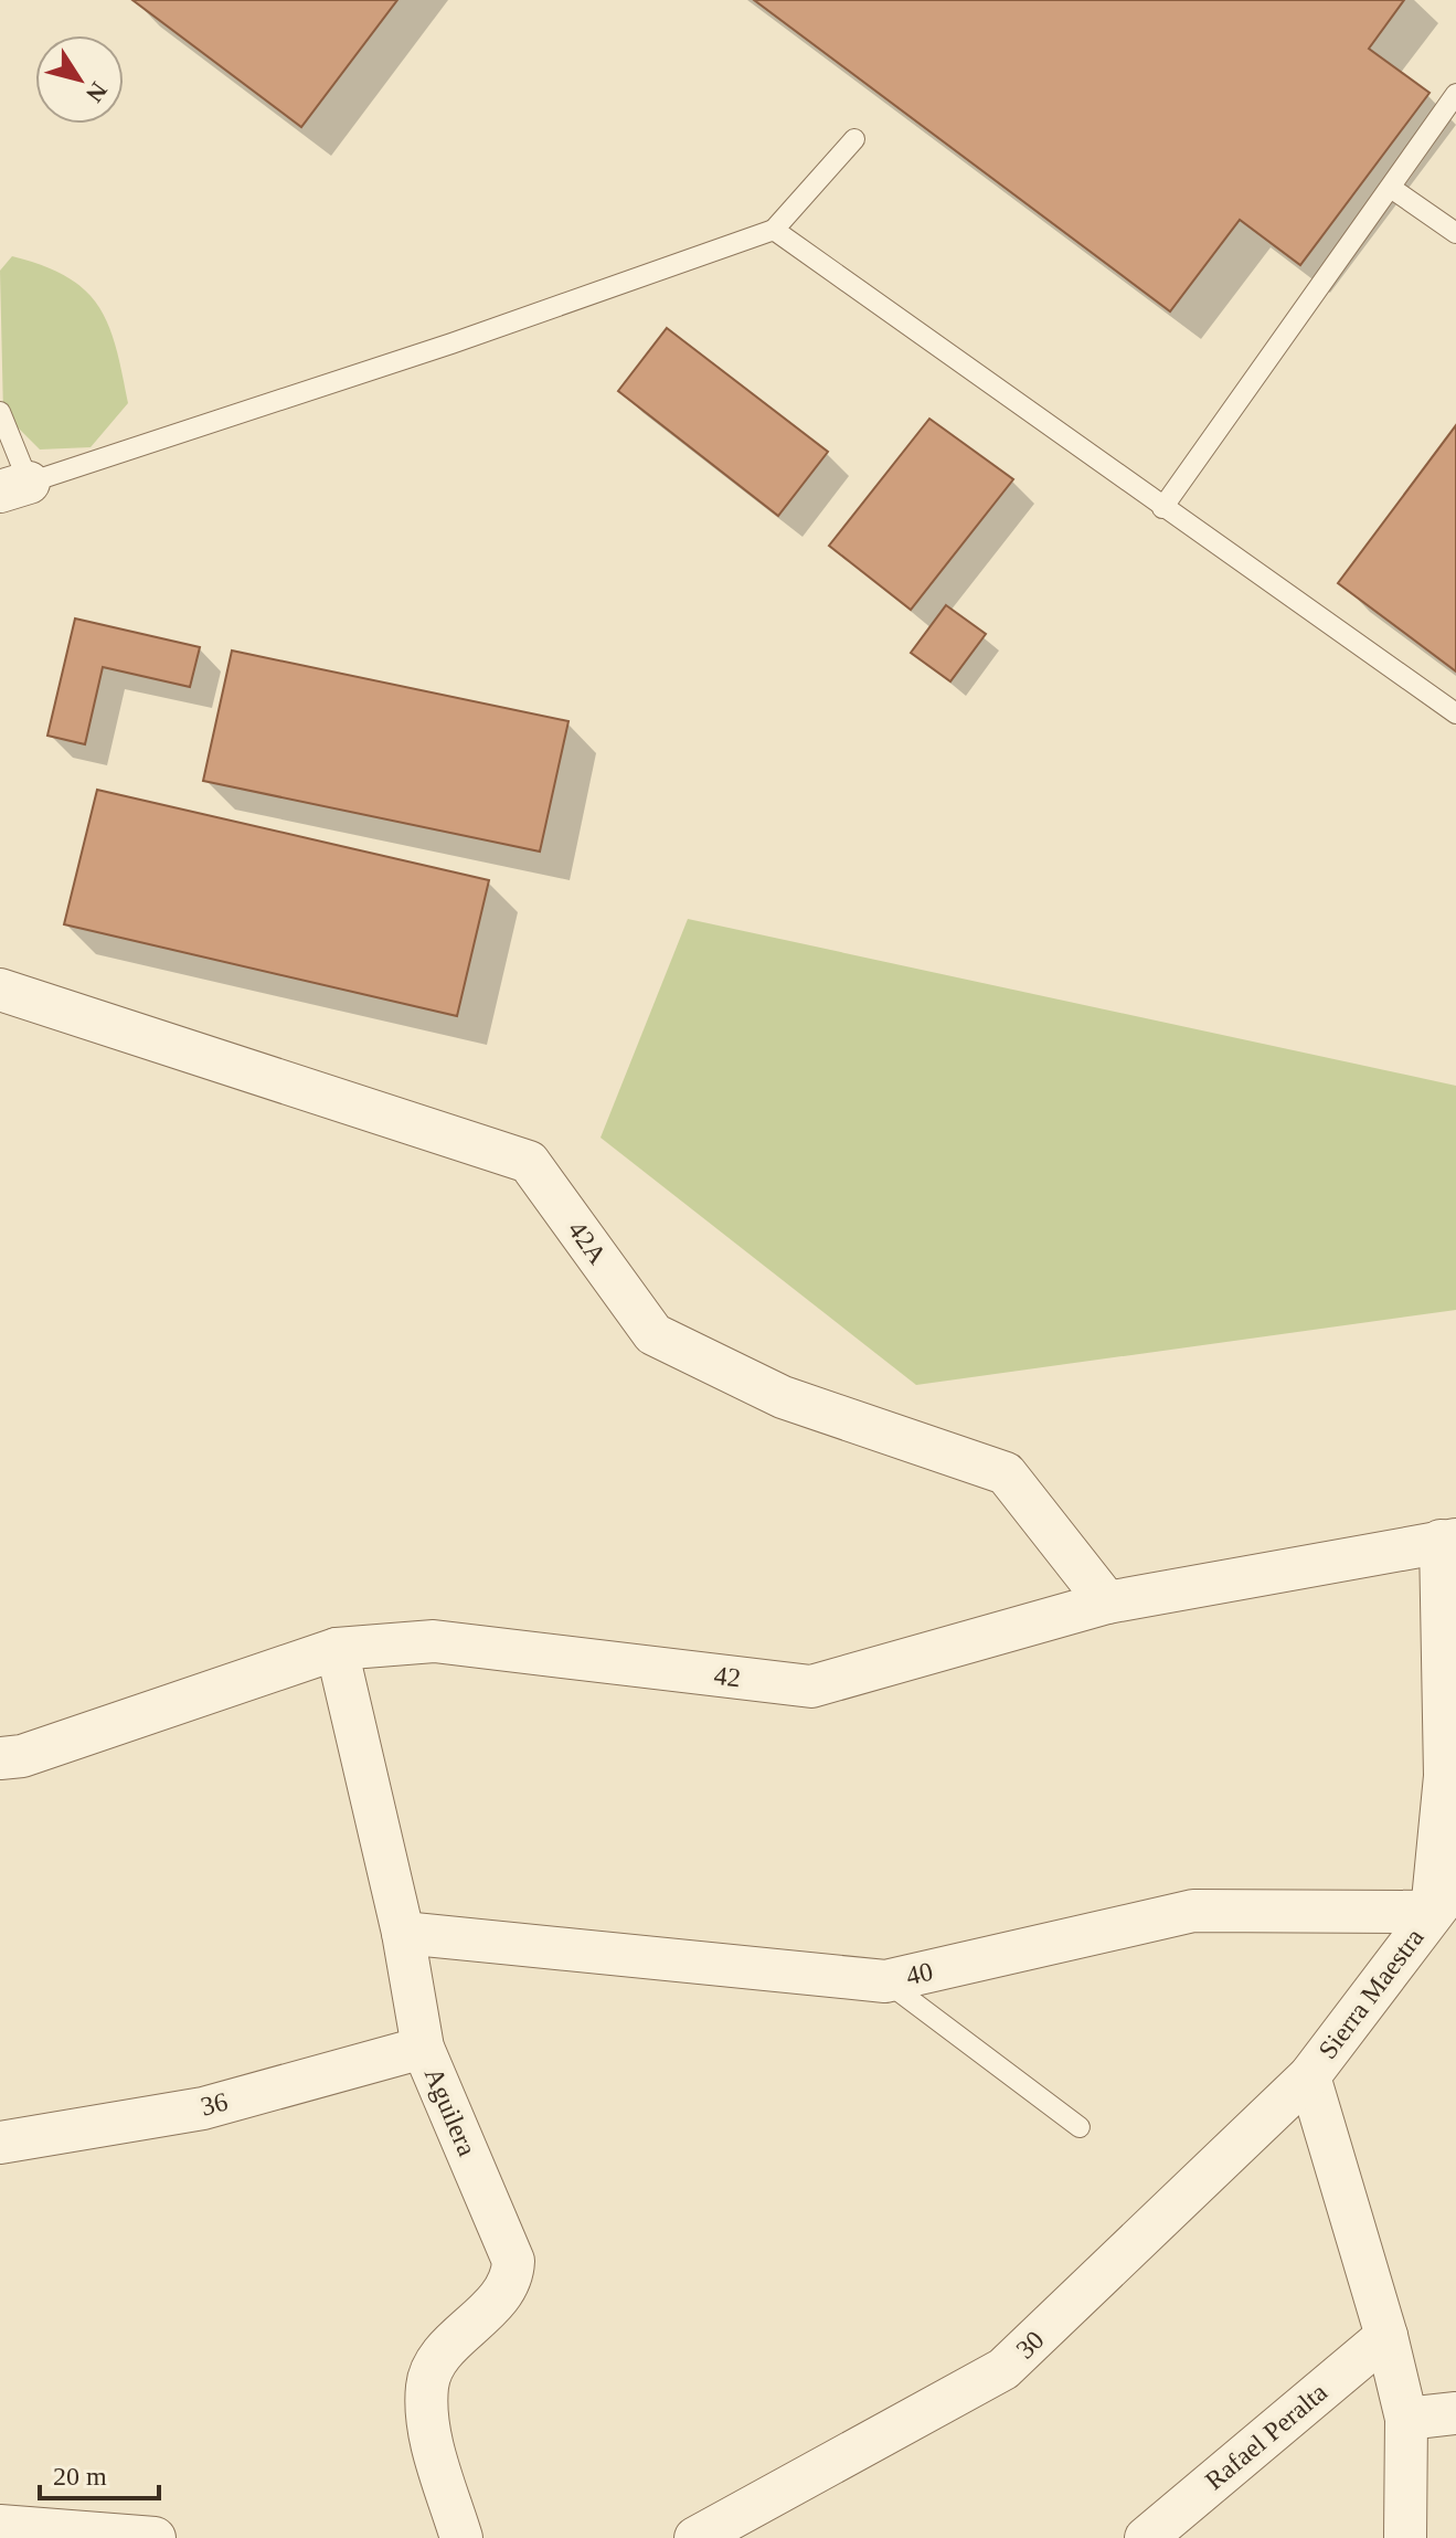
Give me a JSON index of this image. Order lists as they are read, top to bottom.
{
  "streets": {
    "street": [
      "42A",
      "42",
      "40",
      "Sierra Maestra",
      "36",
      "Aguilera",
      "30",
      "Rafael Peralta"
    ]
  },
  "crossings": [
    ["42A", "42"],
    ["42", "Sierra Maestra"],
    ["42", "Aguilera"],
    ["40", "Sierra Maestra"],
    ["40", "Aguilera"],
    ["Sierra Maestra", "30"],
    ["Sierra Maestra", "Rafael Peralta"],
    ["36", "Aguilera"]
  ],
  "scale_bar": "20 m",
  "north": "bottom right"
}
